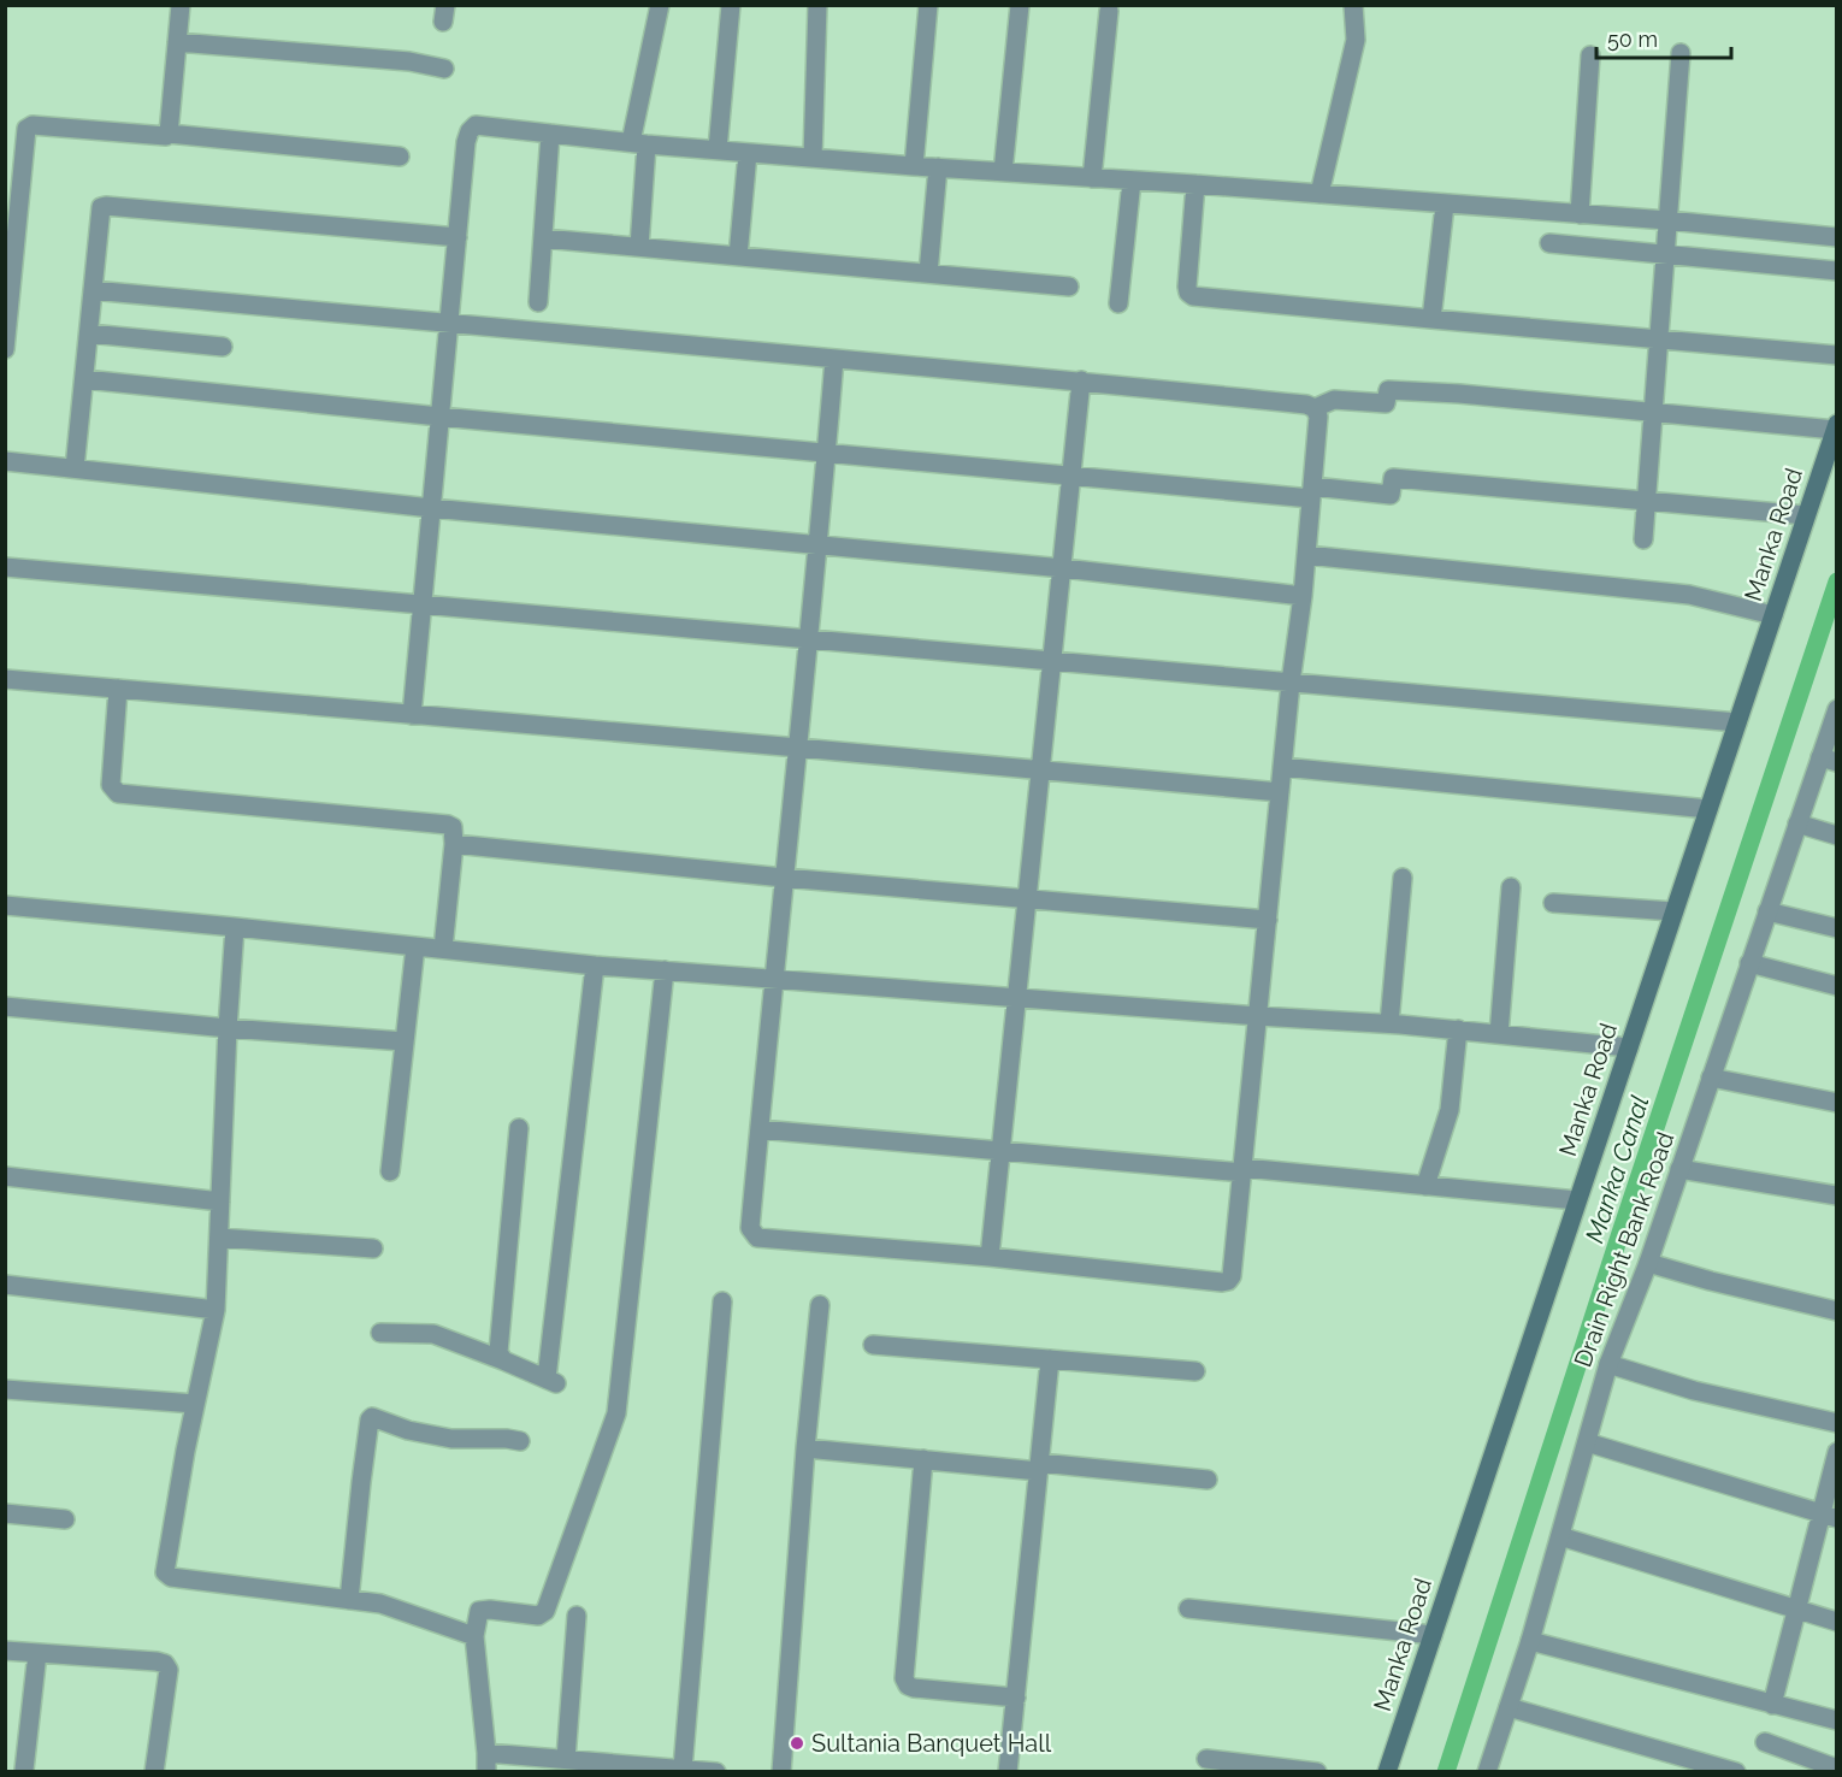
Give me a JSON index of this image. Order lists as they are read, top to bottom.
{
  "streets": {
    "main road": ["Manka Road"],
    "street": ["Drain Right Bank Road"]
  },
  "water": ["Manka Canal"],
  "places": ["Sultania Banquet Hall"],
  "scale_bar": "50 m"
}
